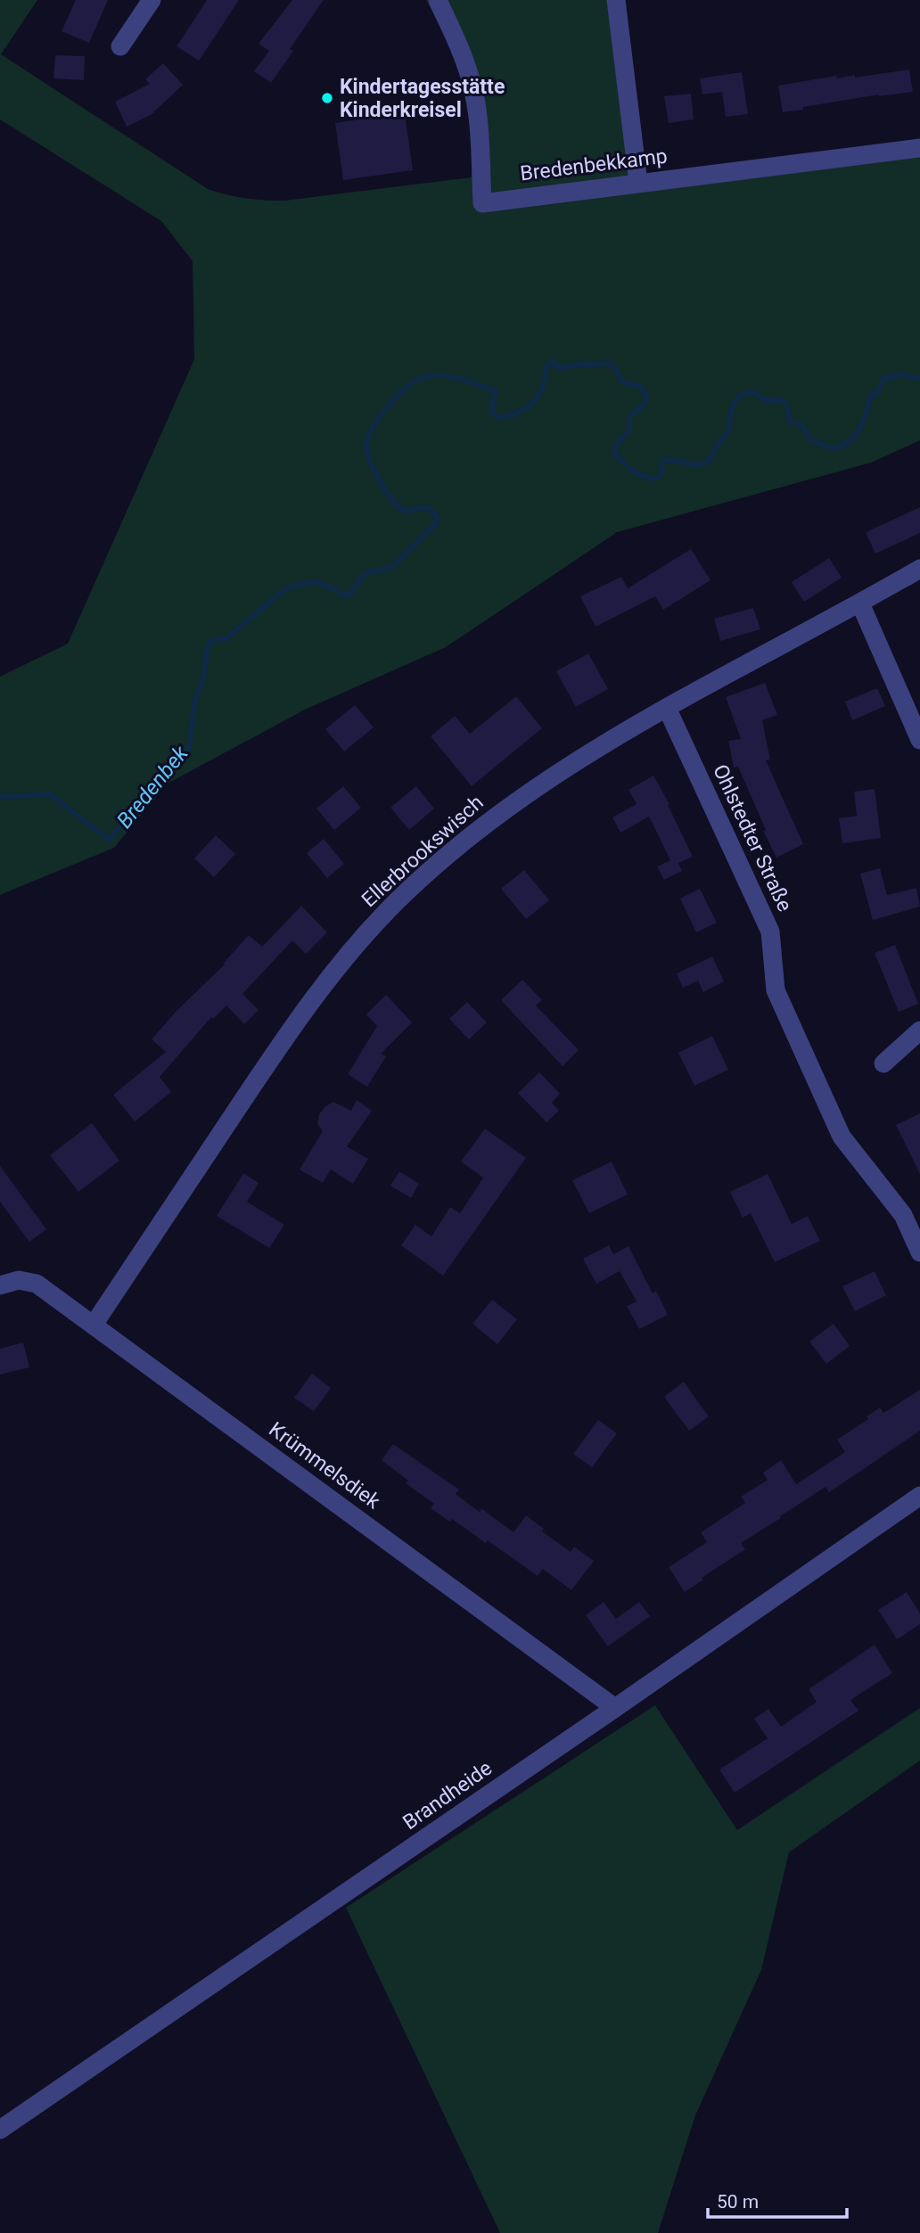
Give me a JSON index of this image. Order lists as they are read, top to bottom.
{
  "streets": {
    "street": [
      "Bredenbekkamp",
      "Ohlstedter Straße",
      "Ellerbrookswisch",
      "Krümmelsdiek",
      "Brandheide"
    ]
  },
  "crossings": [
    ["Ohlstedter Straße", "Ellerbrookswisch"],
    ["Ellerbrookswisch", "Krümmelsdiek"],
    ["Krümmelsdiek", "Brandheide"]
  ],
  "water": ["Bredenbek"],
  "places": ["Kindertagesstätte Kinderkreisel"],
  "scale_bar": "50 m"
}
